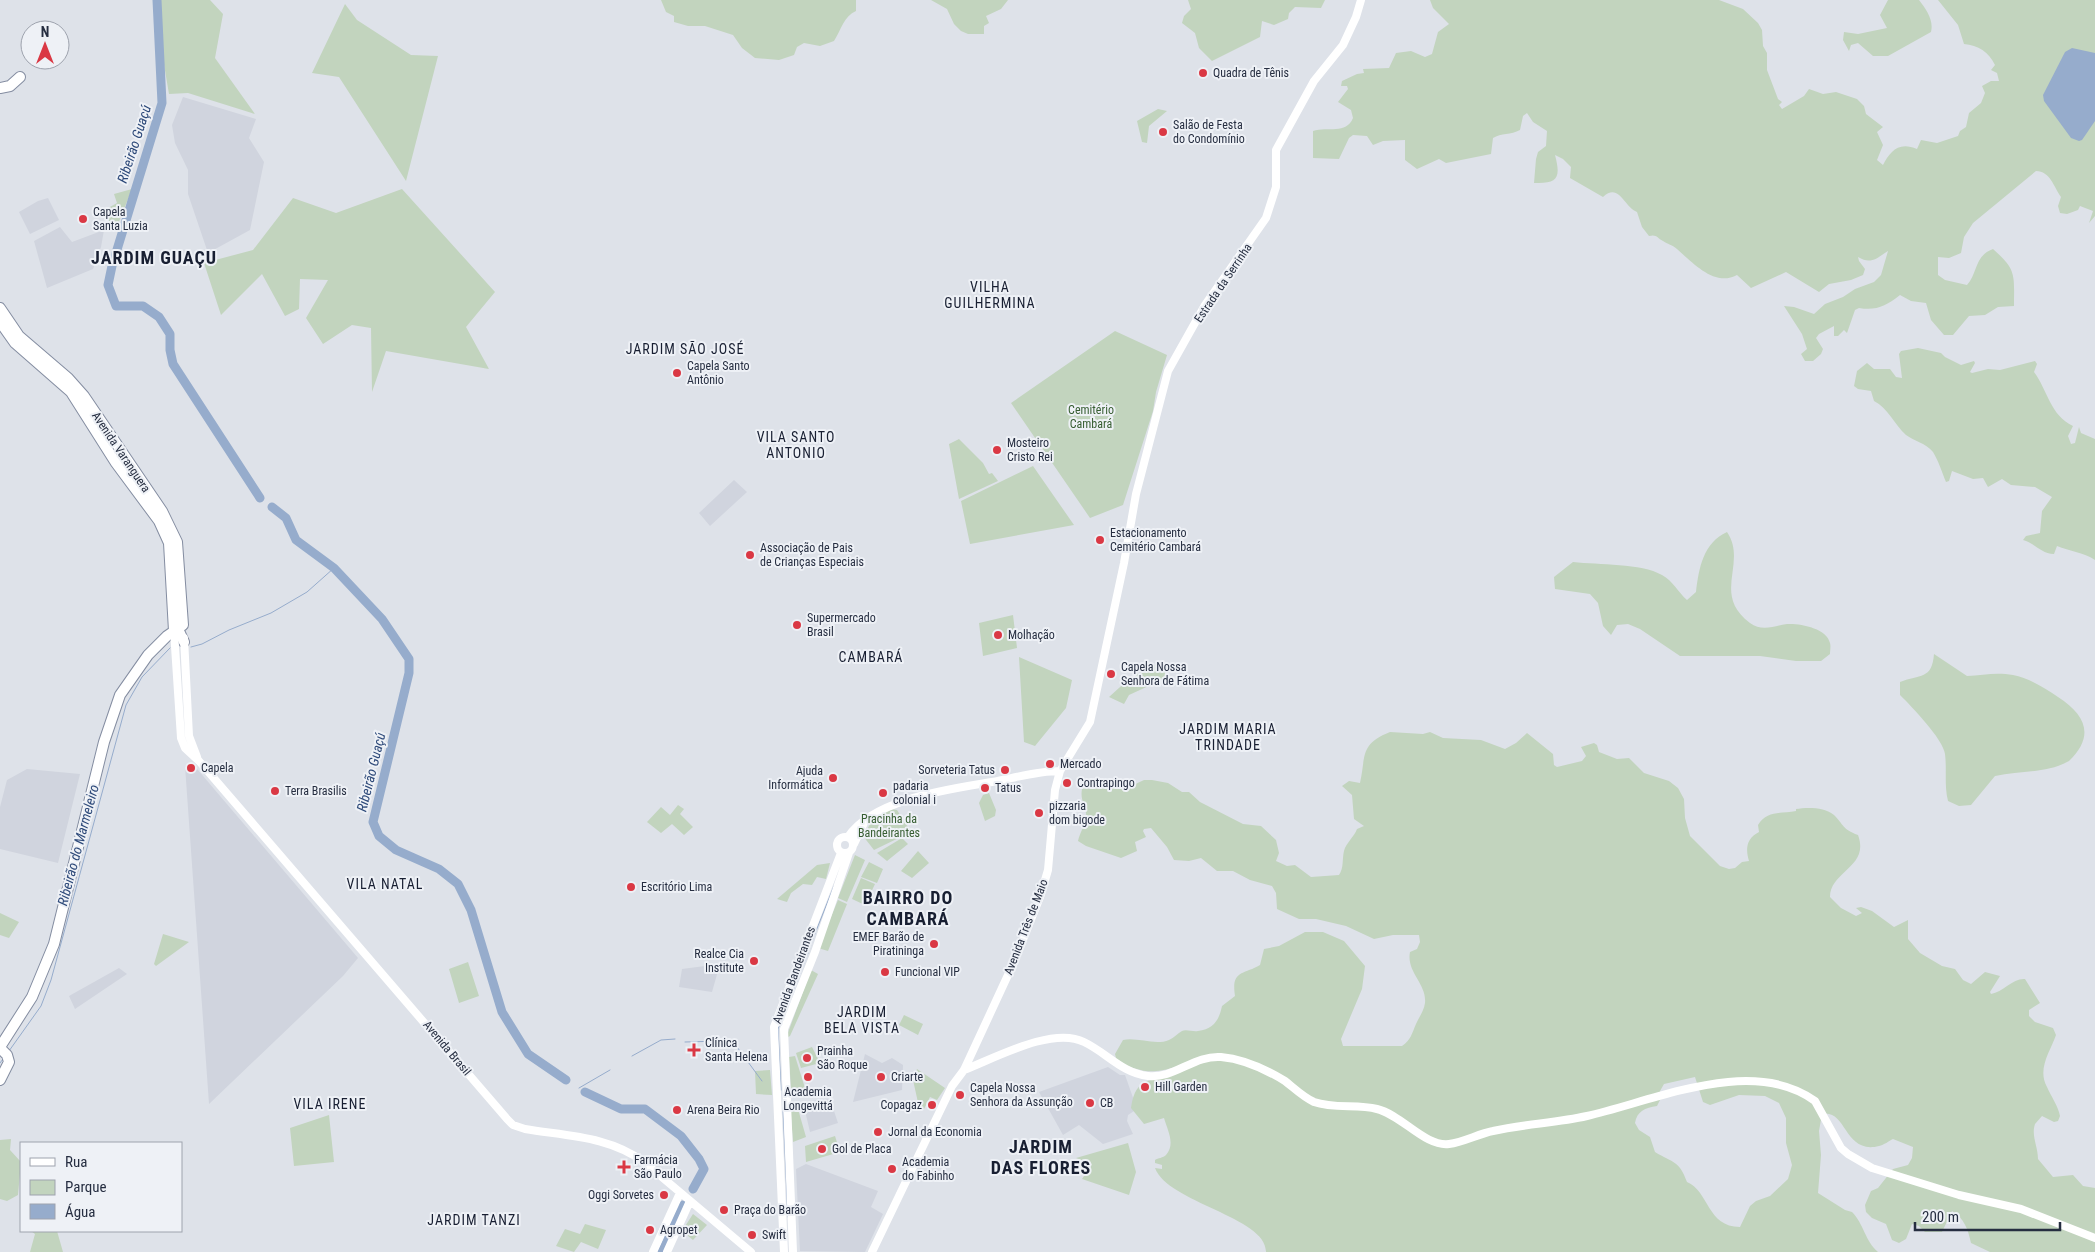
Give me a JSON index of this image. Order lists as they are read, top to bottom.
{
  "streets": {
    "highway": ["Avenida Varanguera"],
    "street": [
      "Estrada da Serrinha",
      "Avenida Três de Maio",
      "Avenida Bandeirantes",
      "Avenida Brasil"
    ]
  },
  "crossings": [
    ["Estrada da Serrinha", "Avenida Três de Maio"]
  ],
  "districts": [
    "JARDIM GUAÇU",
    "VILHA GUILHERMINA",
    "JARDIM SÃO JOSÉ",
    "VILA SANTO ANTONIO",
    "CAMBARÁ",
    "JARDIM MARIA TRINDADE",
    "VILA NATAL",
    "BAIRRO DO CAMBARÁ",
    "JARDIM BELA VISTA",
    "VILA IRENE",
    "JARDIM DAS FLORES",
    "JARDIM TANZI"
  ],
  "water": ["Ribeirão Guaçú", "Ribeirão do Marmeleiro"],
  "parks": ["Cemitério Cambará", "Pracinha da Bandeirantes"],
  "places": {
    "other": [
      "Quadra de Tênis",
      "Salão de Festa do Condomínio",
      "Capela Santa Luzia",
      "Capela Santo Antônio",
      "Mosteiro Cristo Rei",
      "Estacionamento Cemitério Cambará",
      "Associação de Pais de Crianças Especiais",
      "Supermercado Brasil",
      "Molhação",
      "Capela Nossa Senhora de Fátima",
      "Mercado",
      "Capela",
      "Sorveteria Tatus",
      "Ajuda Informática",
      "Contrapingo",
      "Tatus",
      "Terra Brasilis",
      "padaria colonial i",
      "pizzaria dom bigode",
      "Escritório Lima",
      "EMEF Barão de Piratininga",
      "Realce Cia Institute",
      "Funcional VIP",
      "Prainha São Roque",
      "Academia Longevittá",
      "Criarte",
      "Hill Garden",
      "Capela Nossa Senhora da Assunção",
      "CB",
      "Copagaz",
      "Arena Beira Rio",
      "Jornal da Economia",
      "Gol de Placa",
      "Academia do Fabinho",
      "Oggi Sorvetes",
      "Praça do Barão",
      "Agropet",
      "Swift"
    ],
    "health": ["Clínica Santa Helena", "Farmácia São Paulo"]
  },
  "legend": ["Rua", "Parque", "Água"],
  "scale_bar": "200 m",
  "north": "top"
}
